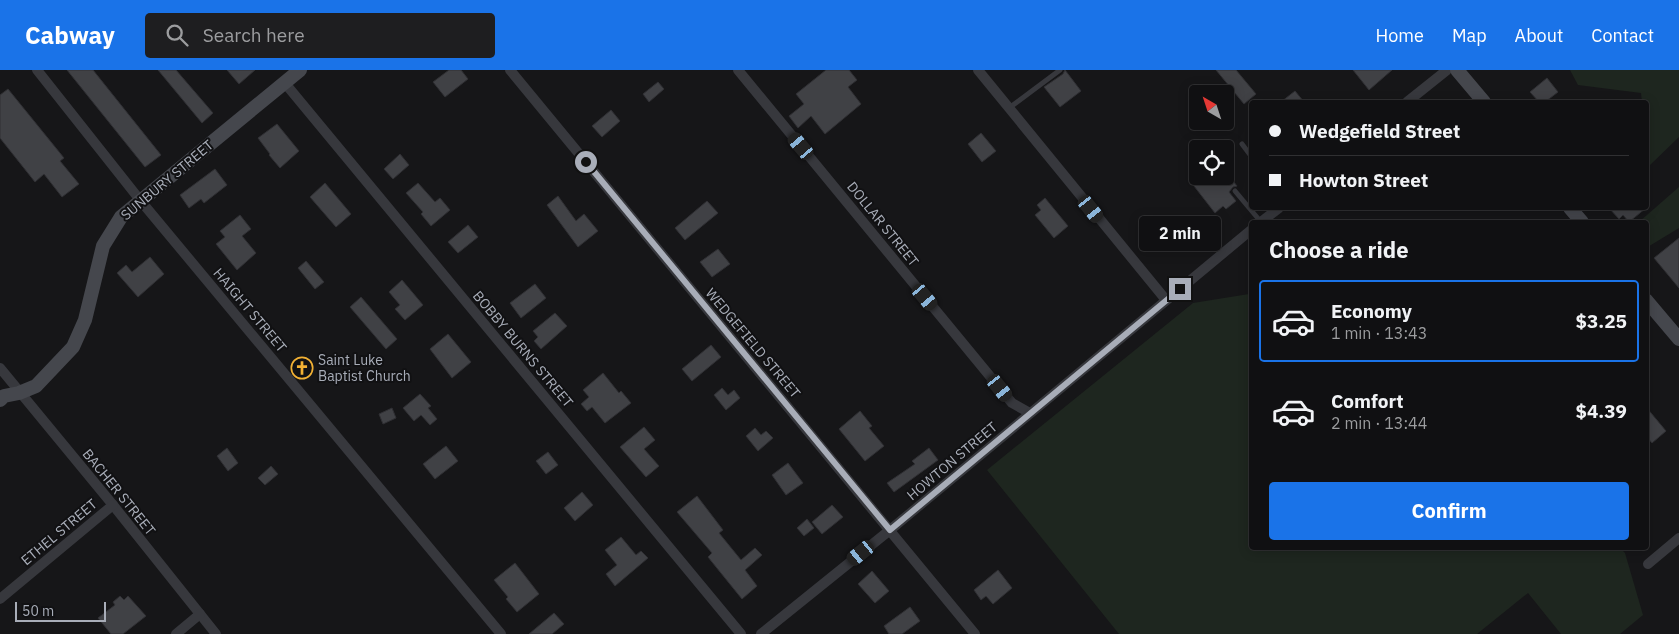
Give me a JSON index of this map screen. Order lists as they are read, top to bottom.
{
  "streets": {
    "street": [
      "SUNBURY STREET",
      "DOLLAR STREET",
      "HAIGHT STREET",
      "WEDGEFIELD STREET",
      "BOBBY BURNS STREET",
      "HOWTON STREET",
      "BACHER STREET",
      "ETHEL STREET"
    ]
  },
  "crossings": [
    ["SUNBURY STREET", "HAIGHT STREET"],
    ["SUNBURY STREET", "BOBBY BURNS STREET"],
    ["SUNBURY STREET", "BACHER STREET"],
    ["DOLLAR STREET", "HOWTON STREET"],
    ["WEDGEFIELD STREET", "HOWTON STREET"],
    ["BACHER STREET", "ETHEL STREET"]
  ],
  "places": {
    "church": ["Saint Luke Baptist Church"]
  },
  "scale_bar": "50 m",
  "north": "top left",
  "page": {
    "header": "Cabway",
    "search": "Search here",
    "nav": [
      "Home",
      "Map",
      "About",
      "Contact"
    ],
    "banner": ["Wedgefield Street", "Howton Street"],
    "bubble": "2 min",
    "heading": "Choose a ride",
    "list": [
      {
        "name": "Economy",
        "note": "1 min · 13:43",
        "value": "$3.25"
      },
      {
        "name": "Comfort",
        "note": "2 min · 13:44",
        "value": "$4.39"
      }
    ],
    "buttons": "Confirm",
    "scale": "50 m"
  }
}
